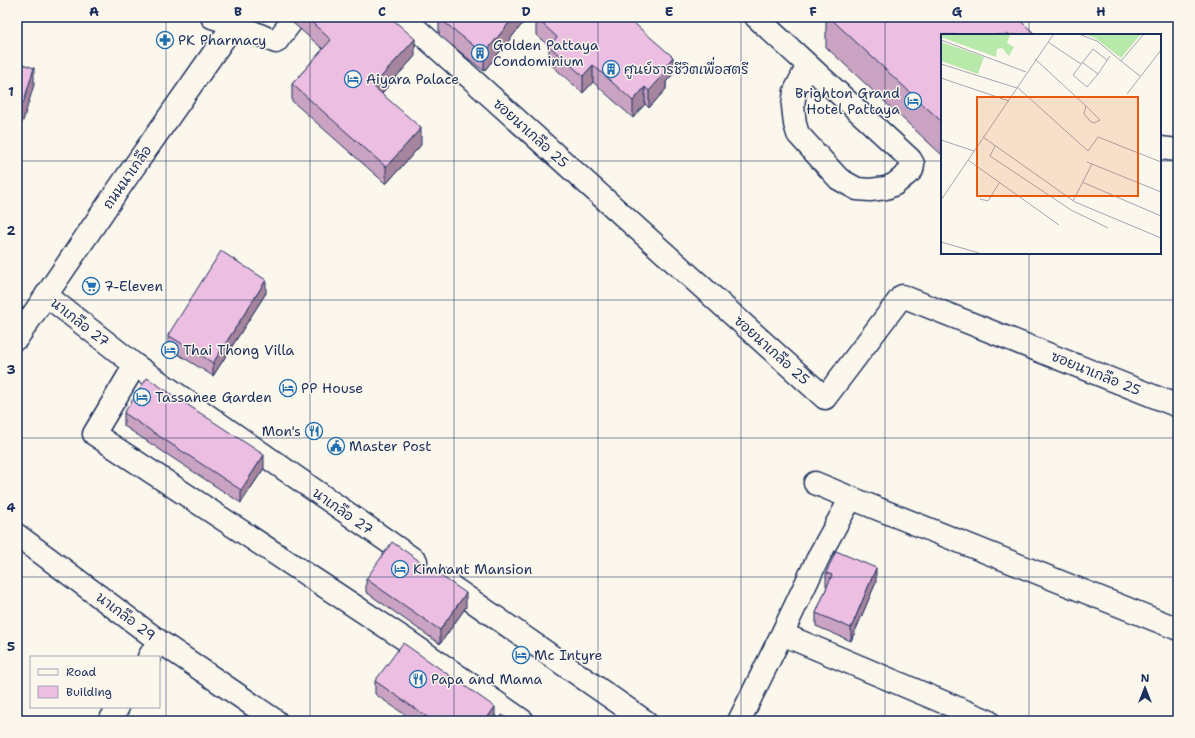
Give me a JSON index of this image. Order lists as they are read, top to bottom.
{
  "streets": {
    "street": [
      "ซอยนาเกลือ 25",
      "ถนนนาเกลือ",
      "นาเกลือ 27",
      "นาเกลือ 29"
    ]
  },
  "crossings": [
    ["ถนนนาเกลือ", "นาเกลือ 27"]
  ],
  "places": {
    "pharmacy": ["PK Pharmacy"],
    "building": ["Golden Pattaya Condominium", "ศูนย์ธารชีวิตเพื่อสตรี"],
    "hotel": [
      "Aiyara Palace",
      "Brighton Grand Hotel Pattaya",
      "Thai Thong Villa",
      "PP House",
      "Tassanee Garden",
      "Kimhant Mansion",
      "Mc Intyre"
    ],
    "supermarket": ["7-Eleven"],
    "restaurant": ["Mon's", "Papa and Mama"],
    "public building": ["Master Post"]
  },
  "legend": ["Road", "Building"],
  "north": "top",
  "grid": {
    "columns": [
      "A",
      "B",
      "C",
      "D",
      "E",
      "F",
      "G",
      "H"
    ],
    "rows": [
      "1",
      "2",
      "3",
      "4",
      "5"
    ]
  }
}
